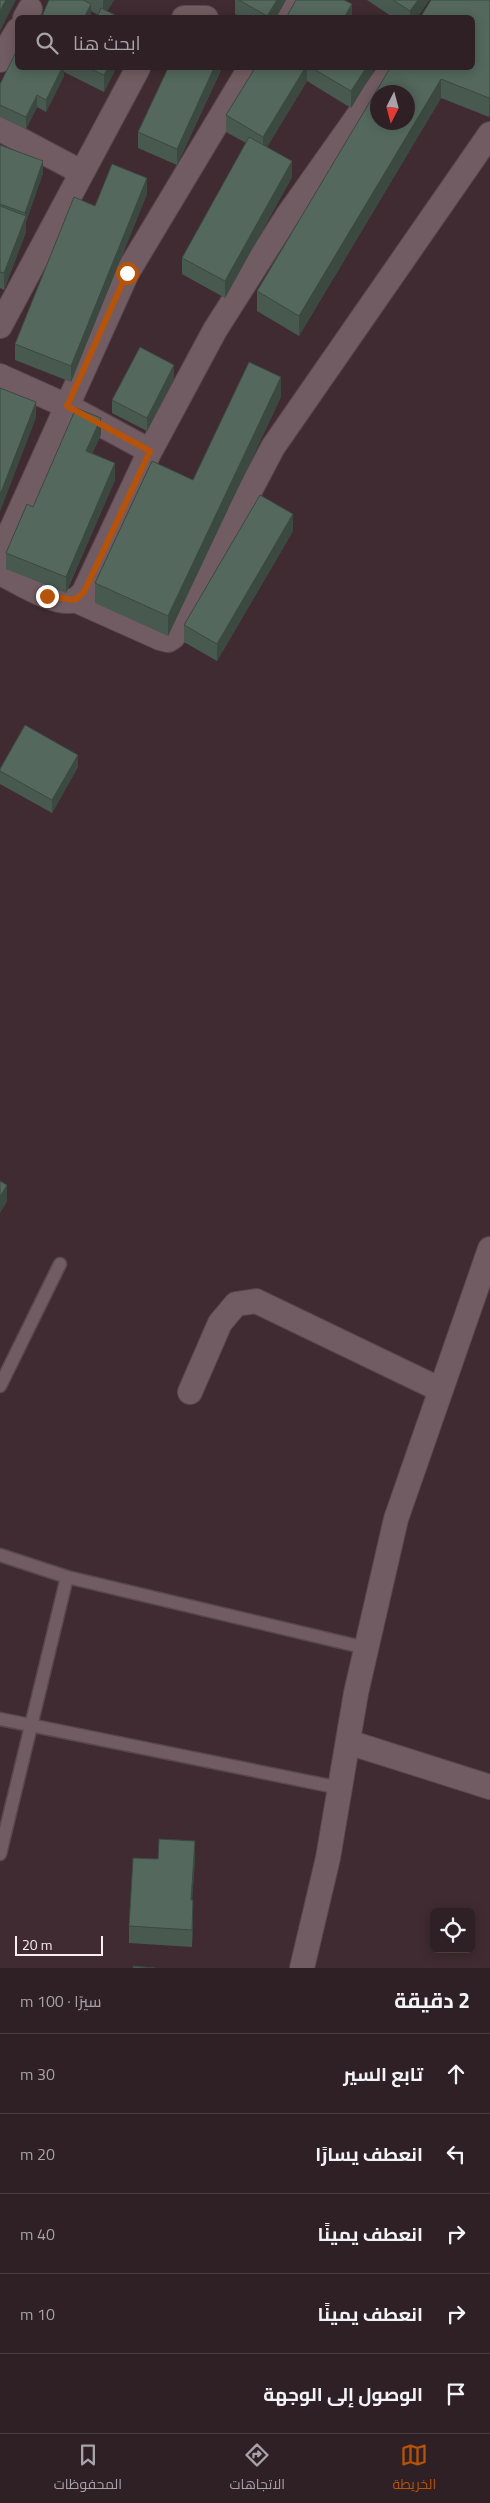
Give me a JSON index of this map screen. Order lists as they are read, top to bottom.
{
  "scale_bar": "20 m",
  "north": "bottom",
  "page": {
    "search": "ابحث هنا",
    "scale": "20 m",
    "heading": ["2 دقيقة", "سيرًا · 100 m"],
    "list": [
      ["تابع السير", "30 m"],
      ["انعطف يسارًا", "20 m"],
      ["انعطف يمينًا", "40 m"],
      ["انعطف يمينًا", "10 m"],
      "الوصول إلى الوجهة"
    ],
    "nav": ["الخريطة", "الاتجاهات", "المحفوظات"]
  }
}
